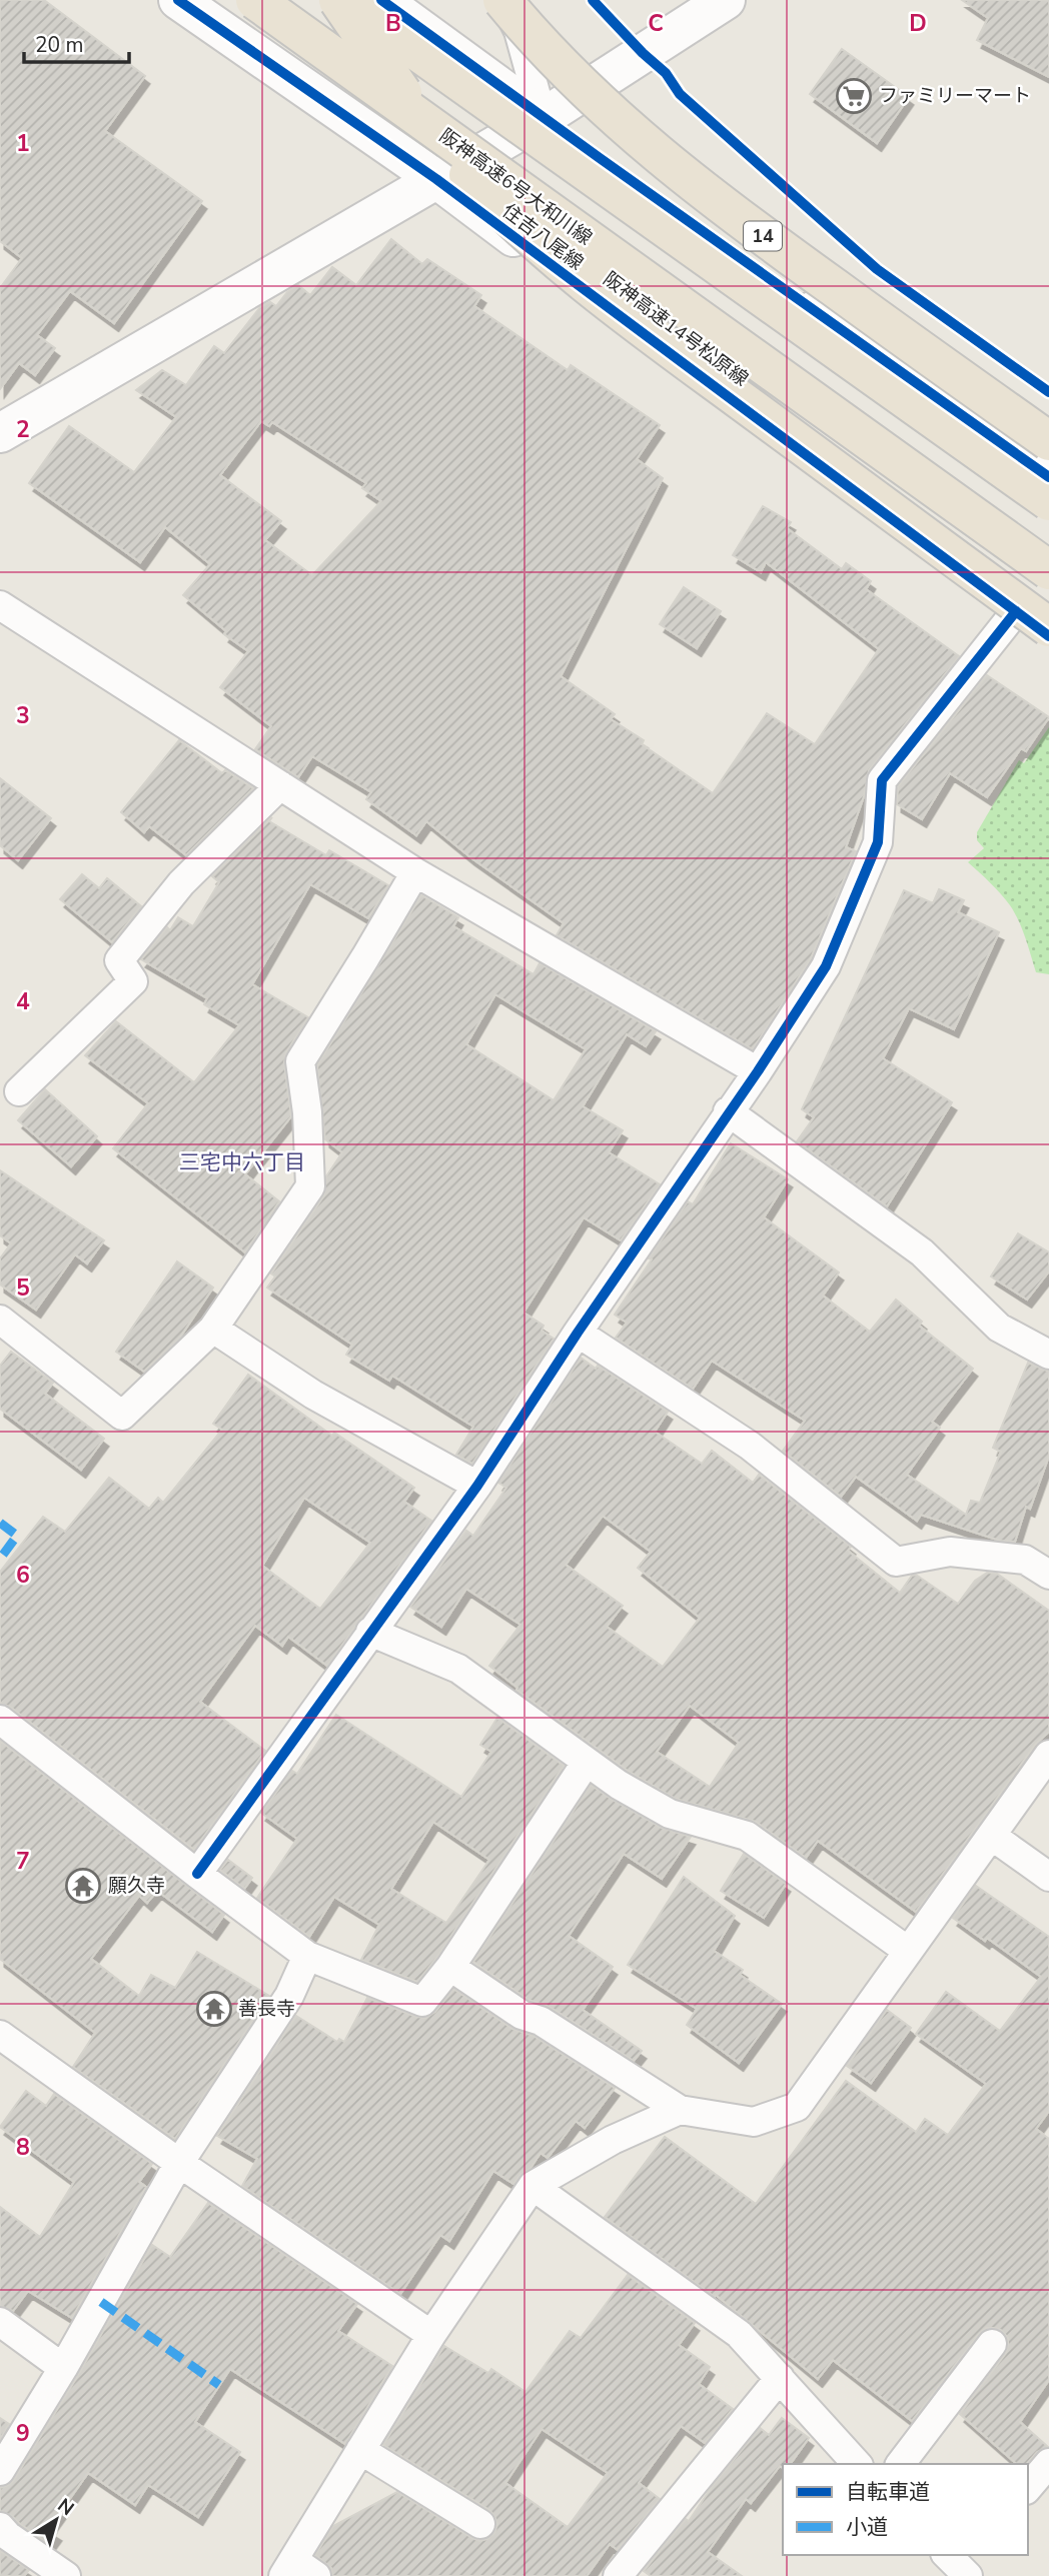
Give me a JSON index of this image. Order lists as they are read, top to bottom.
{
  "streets": {
    "highway": ["阪神高速6号大和川線", "14", "阪神高速14号松原線"],
    "main road": ["住吉八尾線"]
  },
  "crossings": [
    ["住吉八尾線", "阪神高速14号松原線"]
  ],
  "districts": ["三宅中六丁目"],
  "places": {
    "supermarket": ["ファミリーマート"],
    "temple": ["願久寺", "善長寺"]
  },
  "legend": ["自転車道", "小道"],
  "scale_bar": "20 m",
  "north": "top right",
  "grid": {
    "columns": ["B", "C", "D"],
    "rows": [
      "1",
      "2",
      "3",
      "4",
      "5",
      "6",
      "7",
      "8",
      "9"
    ]
  }
}
